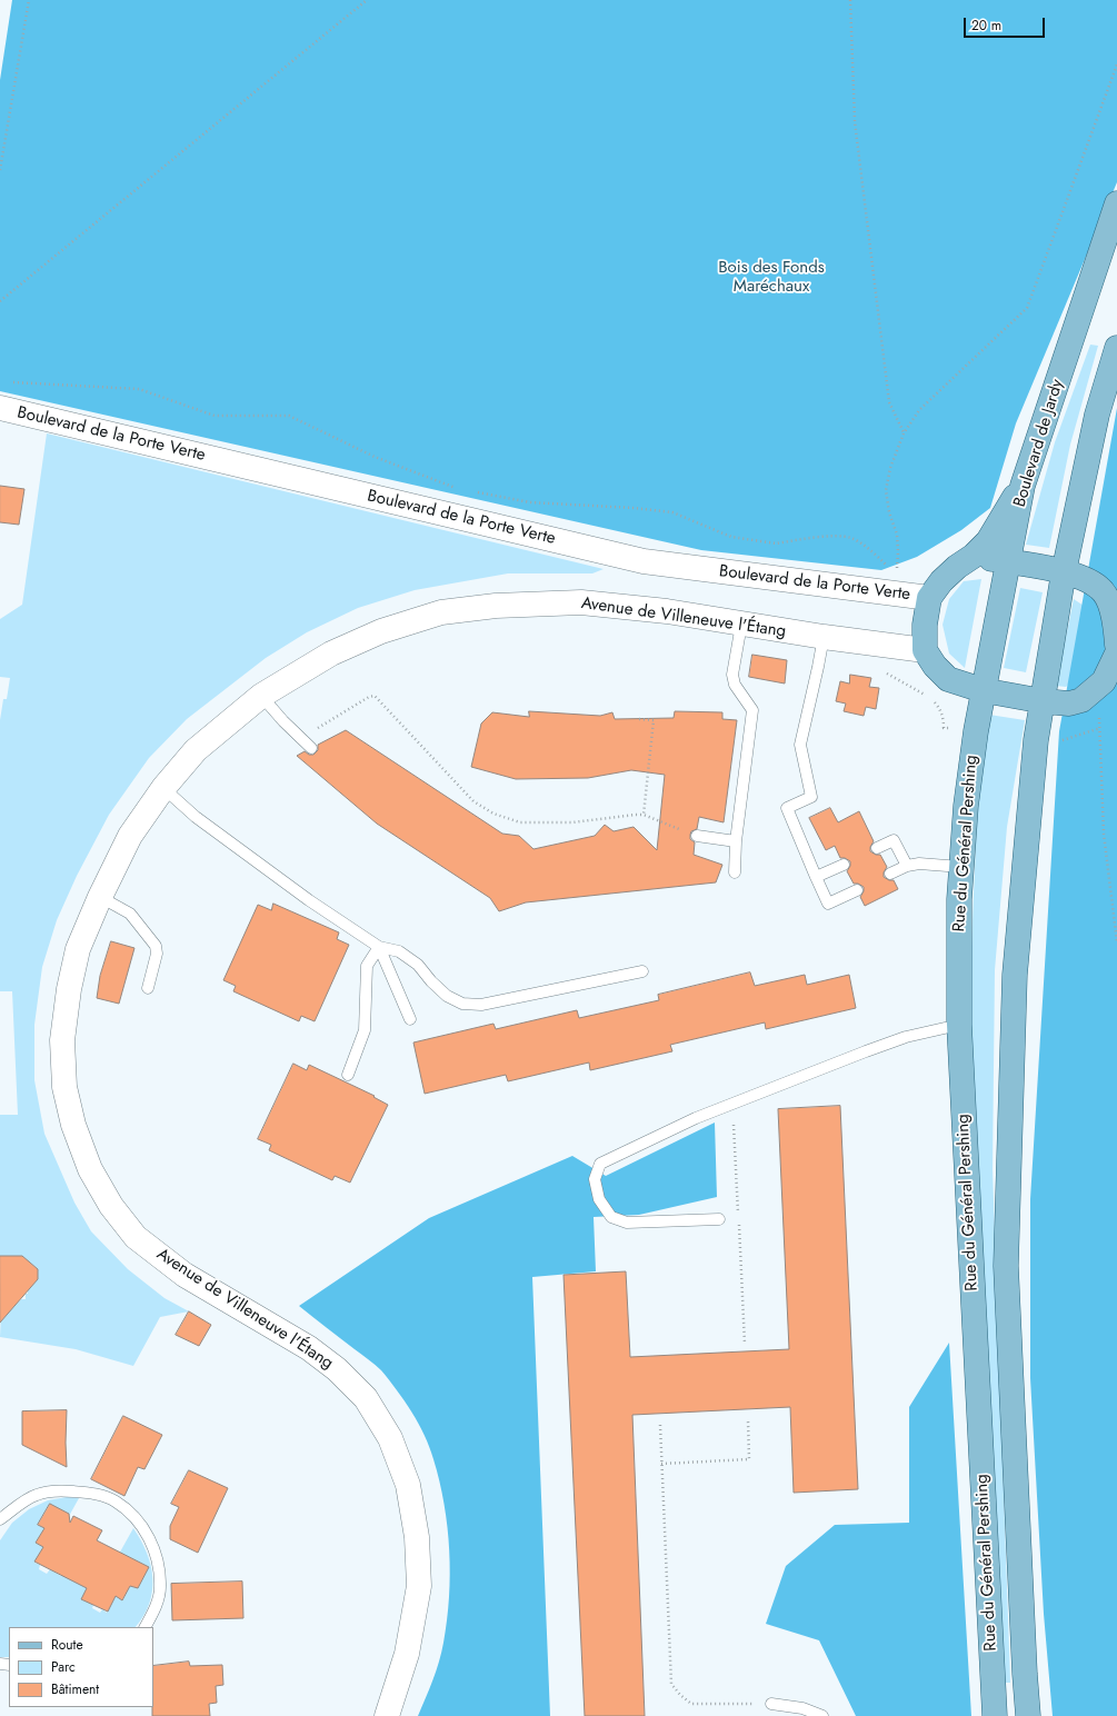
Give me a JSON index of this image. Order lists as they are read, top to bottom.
{
  "streets": {
    "main road": ["Boulevard de Jardy", "Rue du Général Pershing"],
    "street": ["Boulevard de la Porte Verte", "Avenue de Villeneuve l'Étang"]
  },
  "crossings": [
    ["Boulevard de Jardy", "Rue du Général Pershing"]
  ],
  "parks": ["Bois des Fonds Maréchaux"],
  "legend": ["Route", "Parc", "Bâtiment"],
  "scale_bar": "20 m"
}
